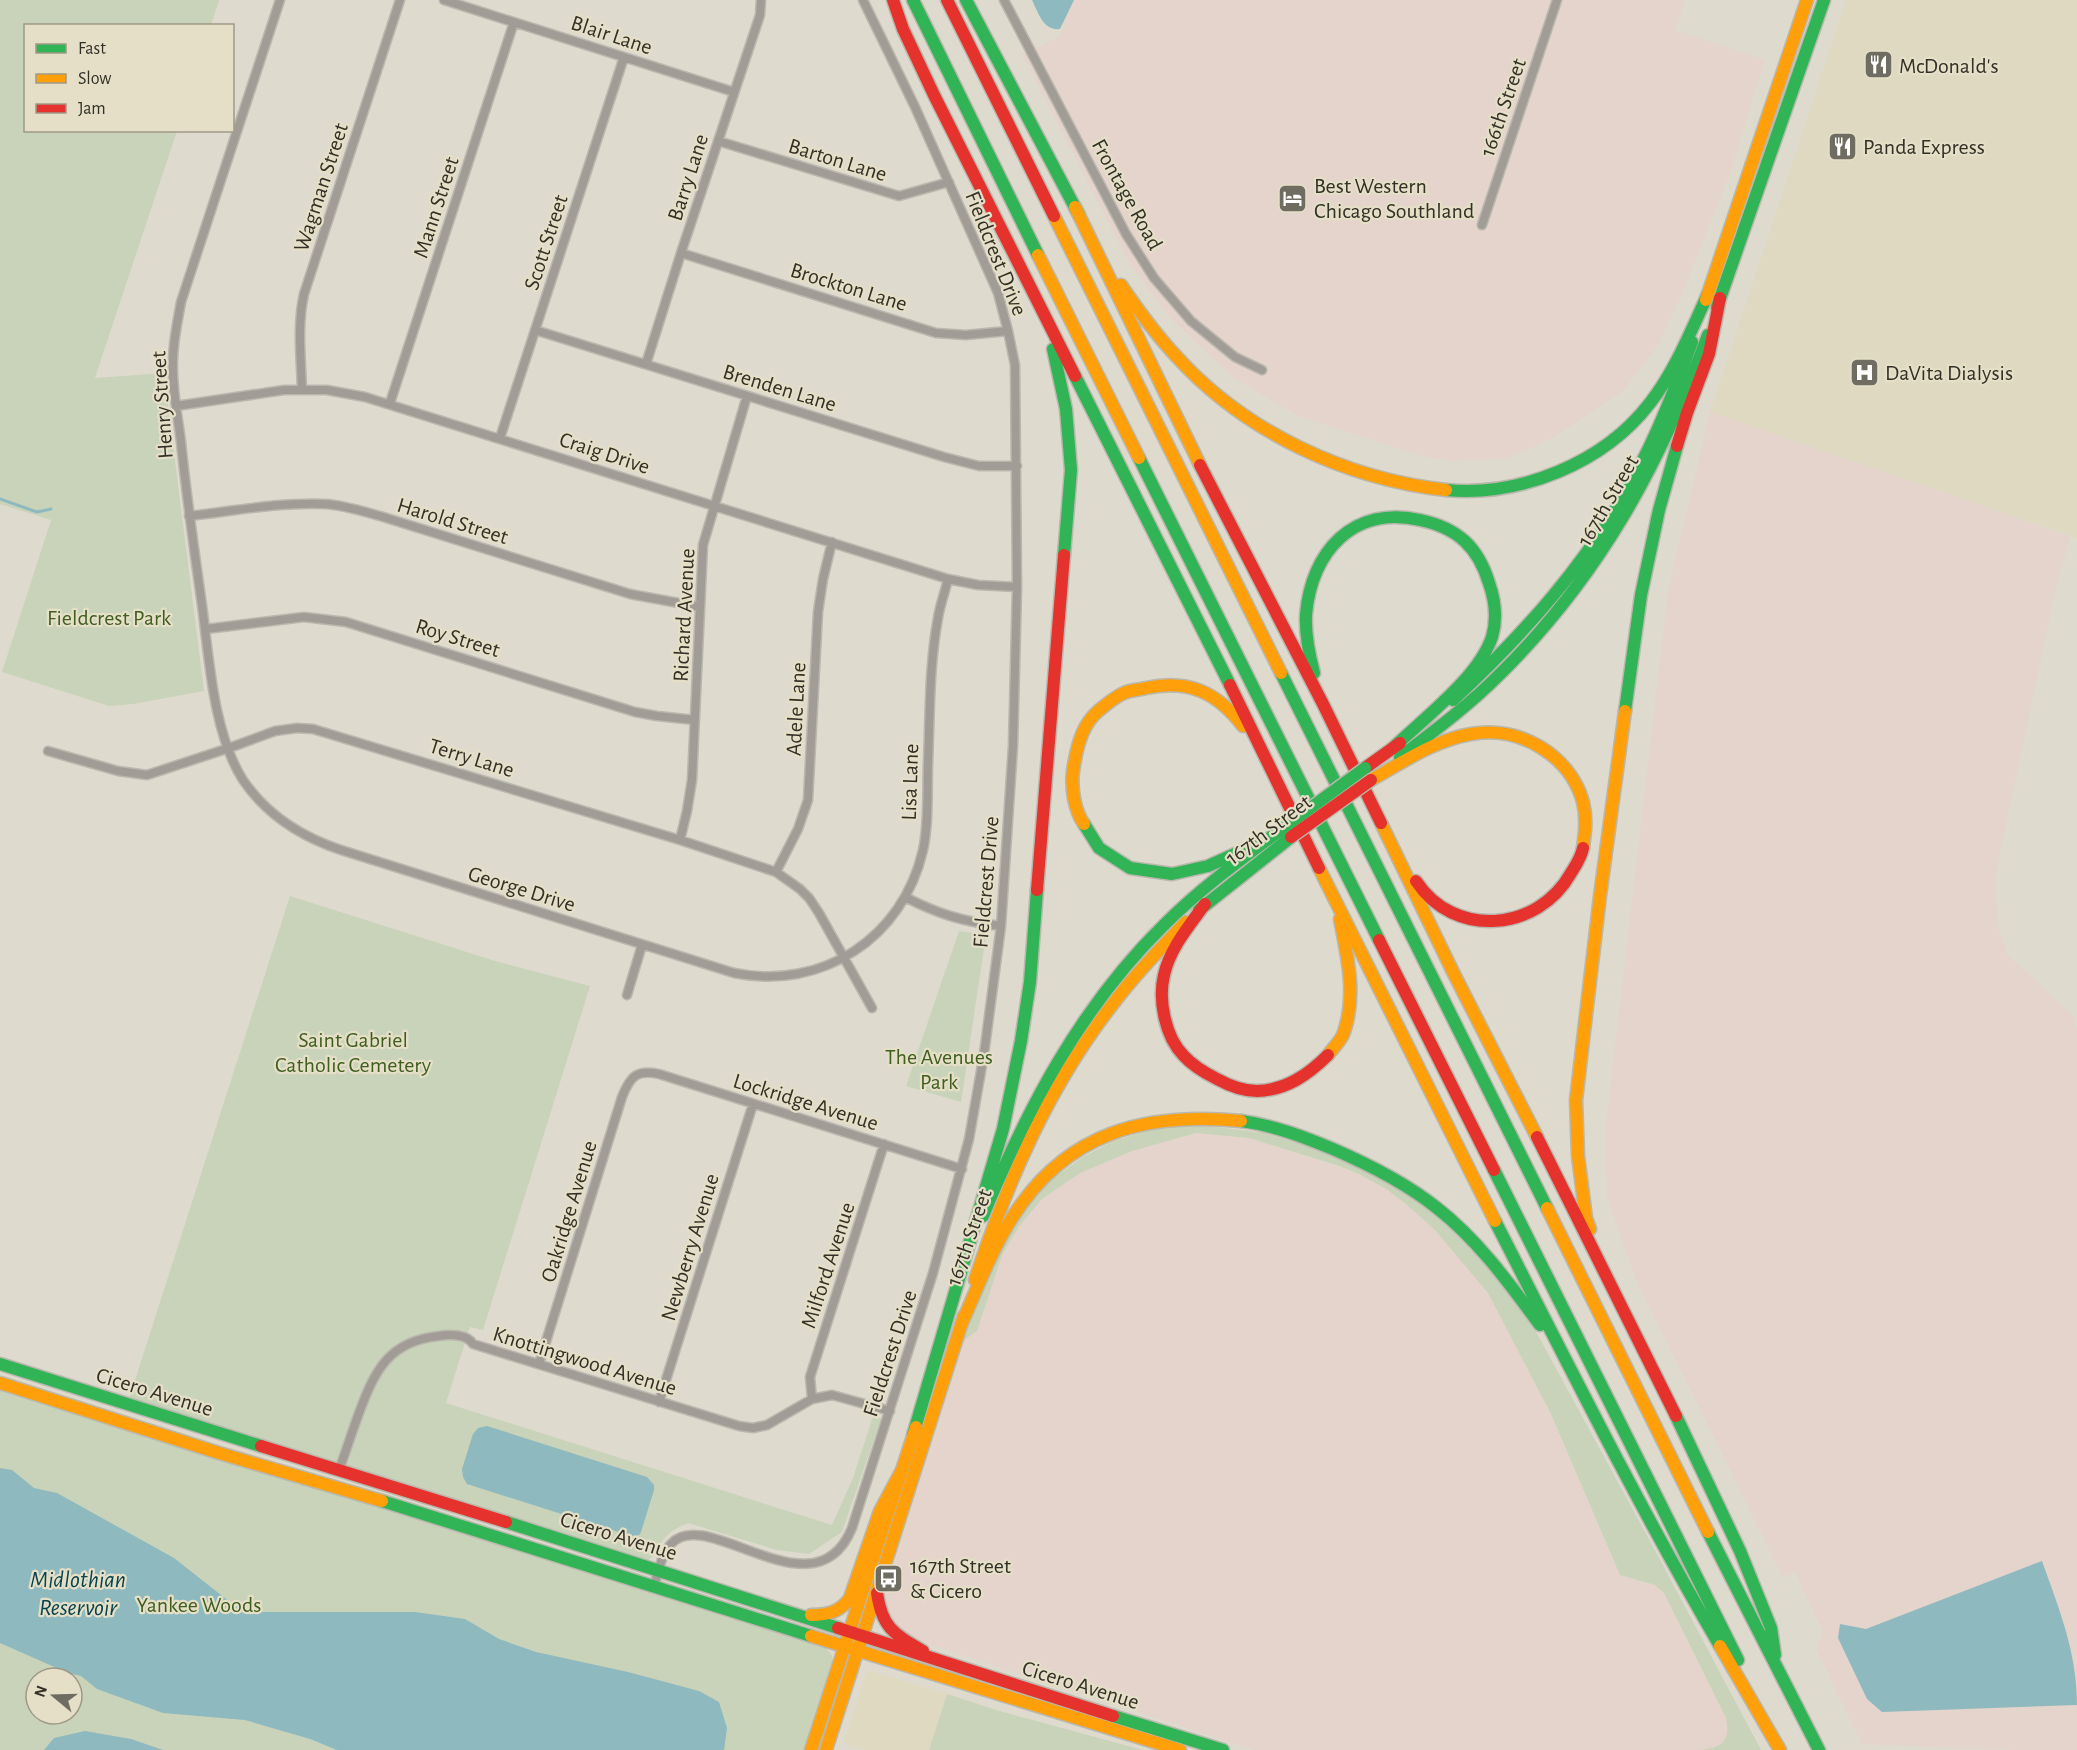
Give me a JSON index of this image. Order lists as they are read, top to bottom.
{
  "streets": {
    "main road": ["167th Street", "Cicero Avenue"],
    "street": [
      "Blair Lane",
      "166th Street",
      "Barton Lane",
      "Barry Lane",
      "Wagman Street",
      "Frontage Road",
      "Mann Street",
      "Scott Street",
      "Fieldcrest Drive",
      "Brockton Lane",
      "Brenden Lane",
      "Henry Street",
      "Craig Drive",
      "Harold Street",
      "Richard Avenue",
      "Roy Street",
      "Adele Lane",
      "Terry Lane",
      "Lisa Lane",
      "George Drive",
      "Lockridge Avenue",
      "Oakridge Avenue",
      "Newberry Avenue",
      "Milford Avenue",
      "Knottingwood Avenue"
    ]
  },
  "crossings": [
    ["Blair Lane", "Barry Lane"],
    ["Blair Lane", "Mann Street"],
    ["Blair Lane", "Scott Street"],
    ["Barton Lane", "Barry Lane"],
    ["Barton Lane", "Fieldcrest Drive"],
    ["Barry Lane", "Brockton Lane"],
    ["Barry Lane", "Brenden Lane"],
    ["Wagman Street", "Craig Drive"],
    ["Mann Street", "Craig Drive"],
    ["Scott Street", "Brenden Lane"],
    ["Scott Street", "Craig Drive"],
    ["Fieldcrest Drive", "Brockton Lane"],
    ["Fieldcrest Drive", "Brenden Lane"],
    ["Fieldcrest Drive", "Craig Drive"],
    ["Fieldcrest Drive", "Lockridge Avenue"],
    ["Fieldcrest Drive", "Knottingwood Avenue"],
    ["Fieldcrest Drive", "Cicero Avenue"],
    ["Brenden Lane", "Richard Avenue"],
    ["Henry Street", "Craig Drive"],
    ["Henry Street", "Harold Street"],
    ["Henry Street", "Roy Street"],
    ["Henry Street", "Terry Lane"],
    ["Henry Street", "George Drive"],
    ["Craig Drive", "Richard Avenue"],
    ["Craig Drive", "Adele Lane"],
    ["Craig Drive", "Lisa Lane"],
    ["167th Street", "Cicero Avenue"],
    ["Harold Street", "Richard Avenue"],
    ["Richard Avenue", "Roy Street"],
    ["Richard Avenue", "Terry Lane"],
    ["Adele Lane", "Terry Lane"],
    ["Terry Lane", "Lisa Lane"],
    ["Terry Lane", "George Drive"],
    ["Lisa Lane", "George Drive"],
    ["Lockridge Avenue", "Oakridge Avenue"],
    ["Lockridge Avenue", "Newberry Avenue"],
    ["Lockridge Avenue", "Milford Avenue"],
    ["Oakridge Avenue", "Knottingwood Avenue"],
    ["Newberry Avenue", "Knottingwood Avenue"],
    ["Milford Avenue", "Knottingwood Avenue"],
    ["Knottingwood Avenue", "Cicero Avenue"]
  ],
  "water": ["Midlothian Reservoir"],
  "parks": [
    "Fieldcrest Park",
    "Saint Gabriel Catholic Cemetery",
    "The Avenues Park",
    "Yankee Woods"
  ],
  "places": {
    "restaurant": ["McDonald's", "Panda Express"],
    "hotel": ["Best Western Chicago Southland"],
    "hospital": ["DaVita Dialysis"],
    "bus stop": ["167th Street & Cicero"]
  },
  "legend": ["Fast", "Slow", "Jam"],
  "north": "left"
}
